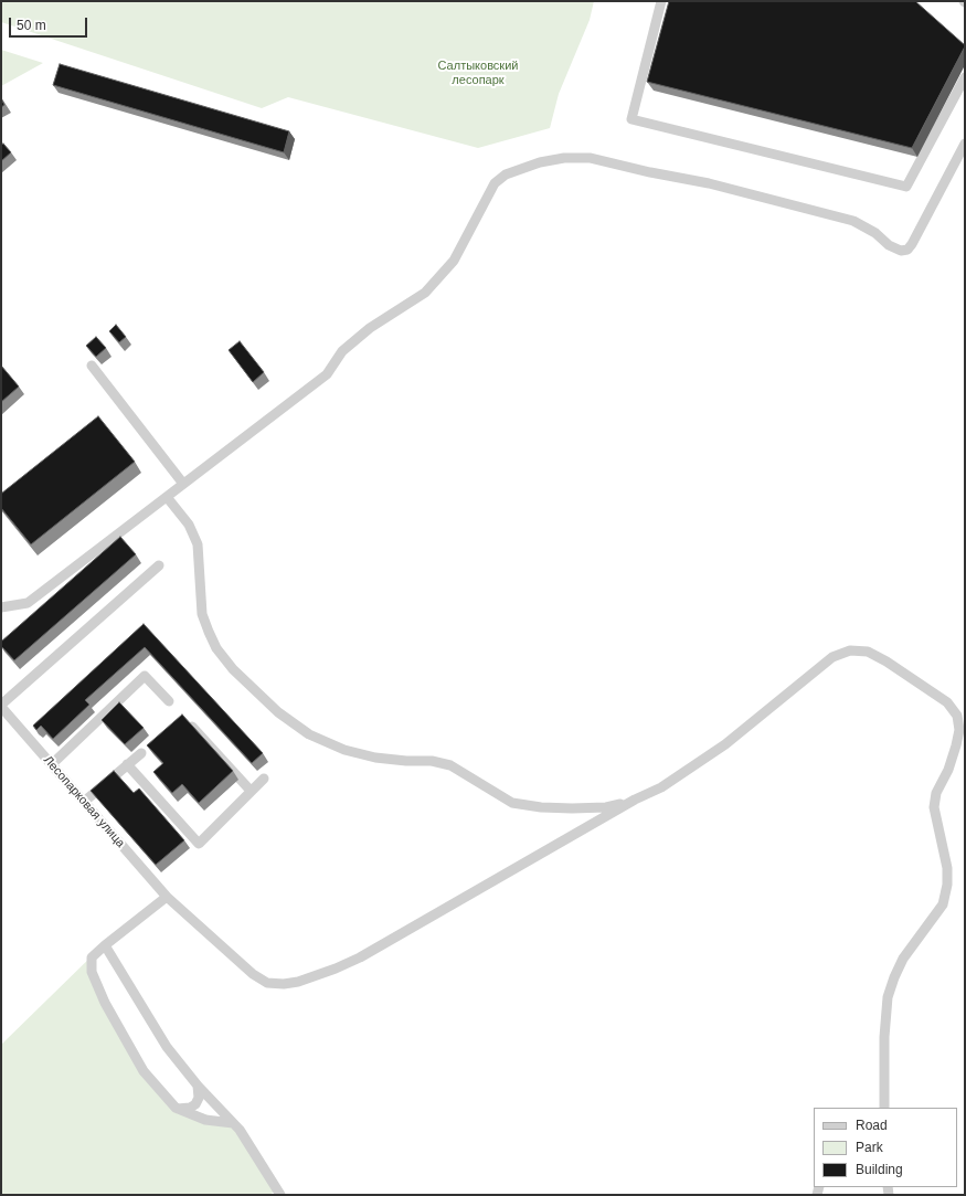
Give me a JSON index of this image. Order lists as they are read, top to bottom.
{
  "streets": {
    "street": ["Лесопарковая улица"]
  },
  "parks": ["Салтыковский лесопарк"],
  "legend": ["Road", "Park", "Building"],
  "scale_bar": "50 m"
}
